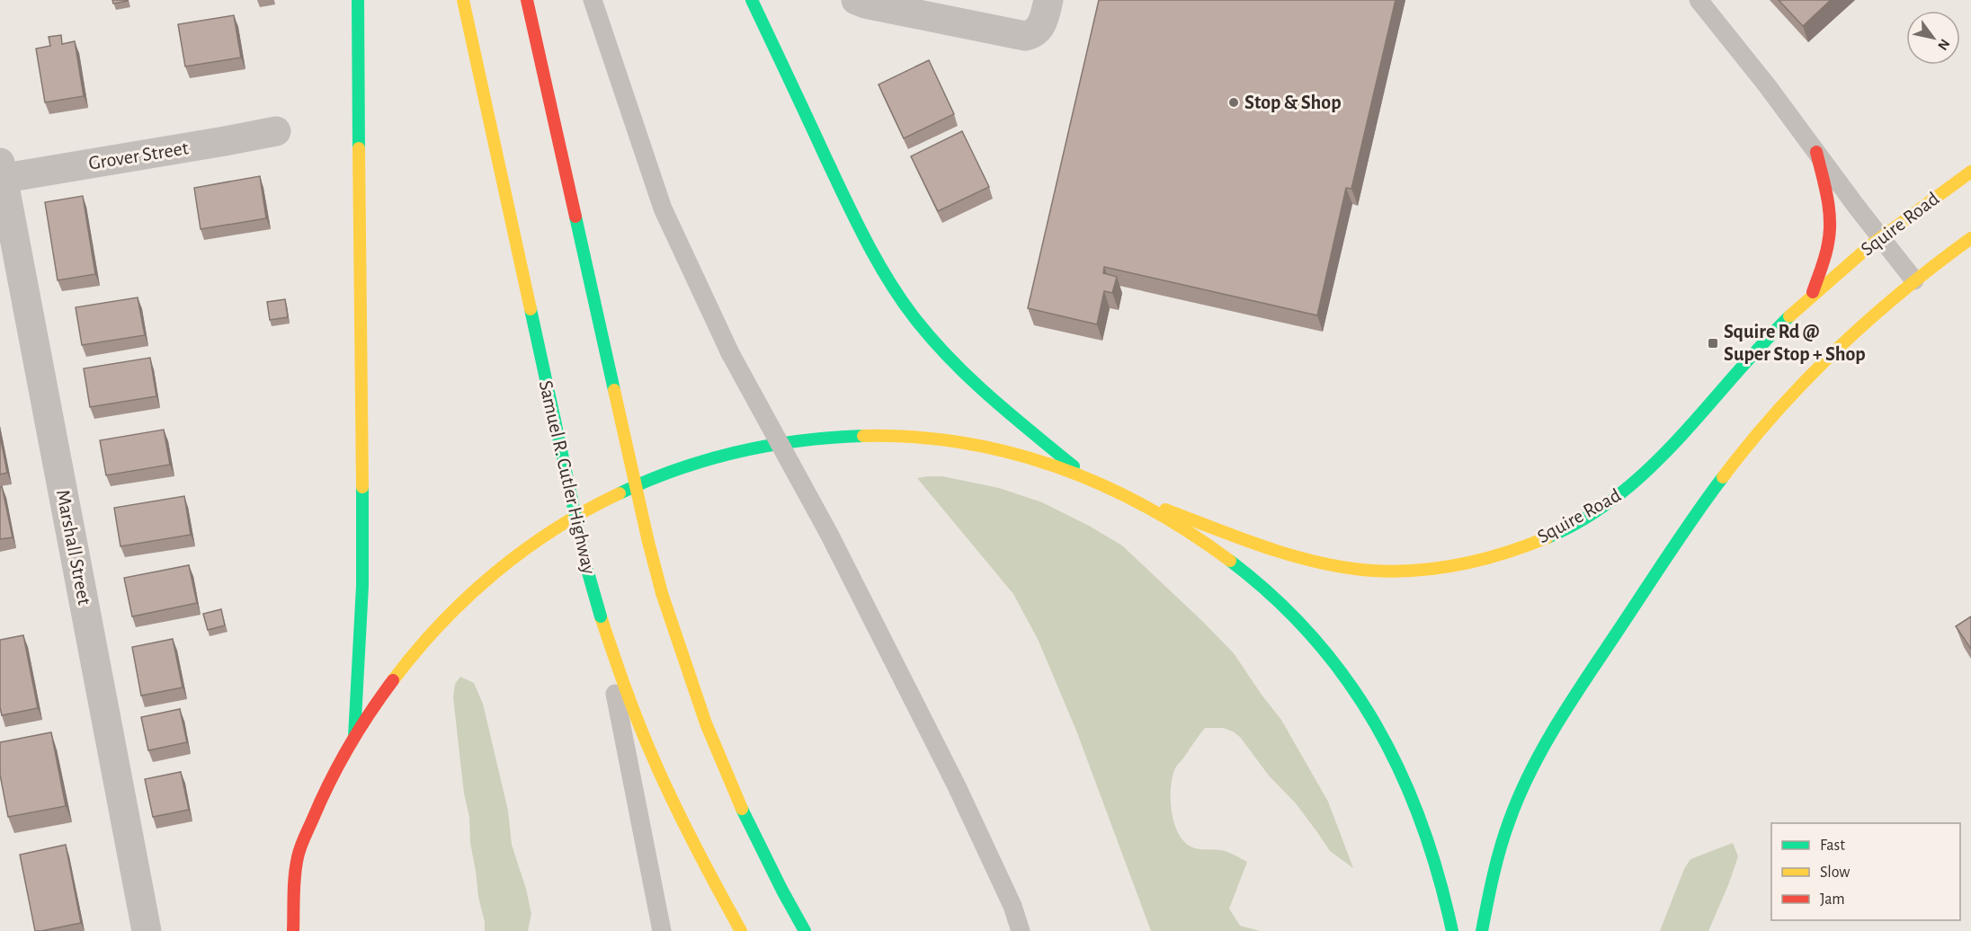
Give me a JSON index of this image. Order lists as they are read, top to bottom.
{
  "streets": {
    "main road": ["Squire Road", "Samuel R. Cutler Highway"],
    "street": ["Grover Street", "Marshall Street"]
  },
  "crossings": [
    ["Grover Street", "Marshall Street"]
  ],
  "places": {
    "other": ["Stop & Shop"],
    "transit": ["Squire Rd @ Super Stop + Shop"]
  },
  "legend": ["Fast", "Slow", "Jam"],
  "north": "bottom right"
}
